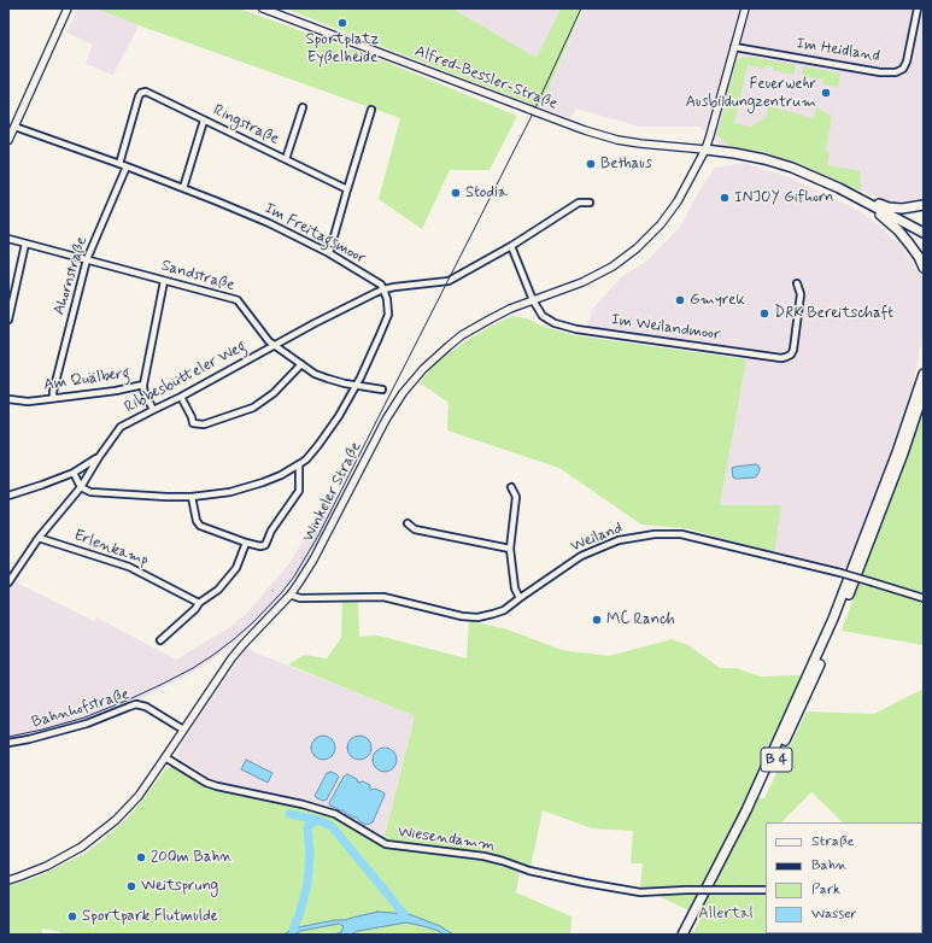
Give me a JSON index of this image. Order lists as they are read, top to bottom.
{
  "streets": {
    "highway": ["B 4"],
    "street": [
      "Im Heidland",
      "Alfred-Bessler-Straße",
      "Ringstraße",
      "Im Freitagsmoor",
      "Ahornstraße",
      "Sandstraße",
      "Im Weilandmoor",
      "Ribbesbütteler Weg",
      "Am Quälberg",
      "Winkeler Straße",
      "Weiland",
      "Erlenkamp",
      "Bahnhofstraße",
      "Wiesendamm"
    ]
  },
  "crossings": [
    ["Alfred-Bessler-Straße", "Winkeler Straße"],
    ["Ringstraße", "Im Freitagsmoor"],
    ["Im Freitagsmoor", "Ahornstraße"],
    ["Im Freitagsmoor", "Ribbesbütteler Weg"],
    ["Ahornstraße", "Sandstraße"],
    ["Ahornstraße", "Am Quälberg"],
    ["Sandstraße", "Ribbesbütteler Weg"],
    ["Im Weilandmoor", "Winkeler Straße"],
    ["Ribbesbütteler Weg", "Am Quälberg"],
    ["Ribbesbütteler Weg", "Erlenkamp"],
    ["Winkeler Straße", "Weiland"],
    ["Winkeler Straße", "Bahnhofstraße"],
    ["Winkeler Straße", "Wiesendamm"]
  ],
  "parks": ["Allertal"],
  "places": [
    "Sportplatz Eyßelheide",
    "Feuerwehr Ausbildungzentrum",
    "Bethaus",
    "Stodia",
    "INJOY Gifhorn",
    "Gmyrek",
    "DRK Bereitschaft",
    "MC Ranch",
    "200m Bahn",
    "Weitsprung",
    "Sportpark Flutmulde"
  ],
  "legend": [
    "Straße",
    "Bahn",
    "Park",
    "Wasser"
  ]
}
